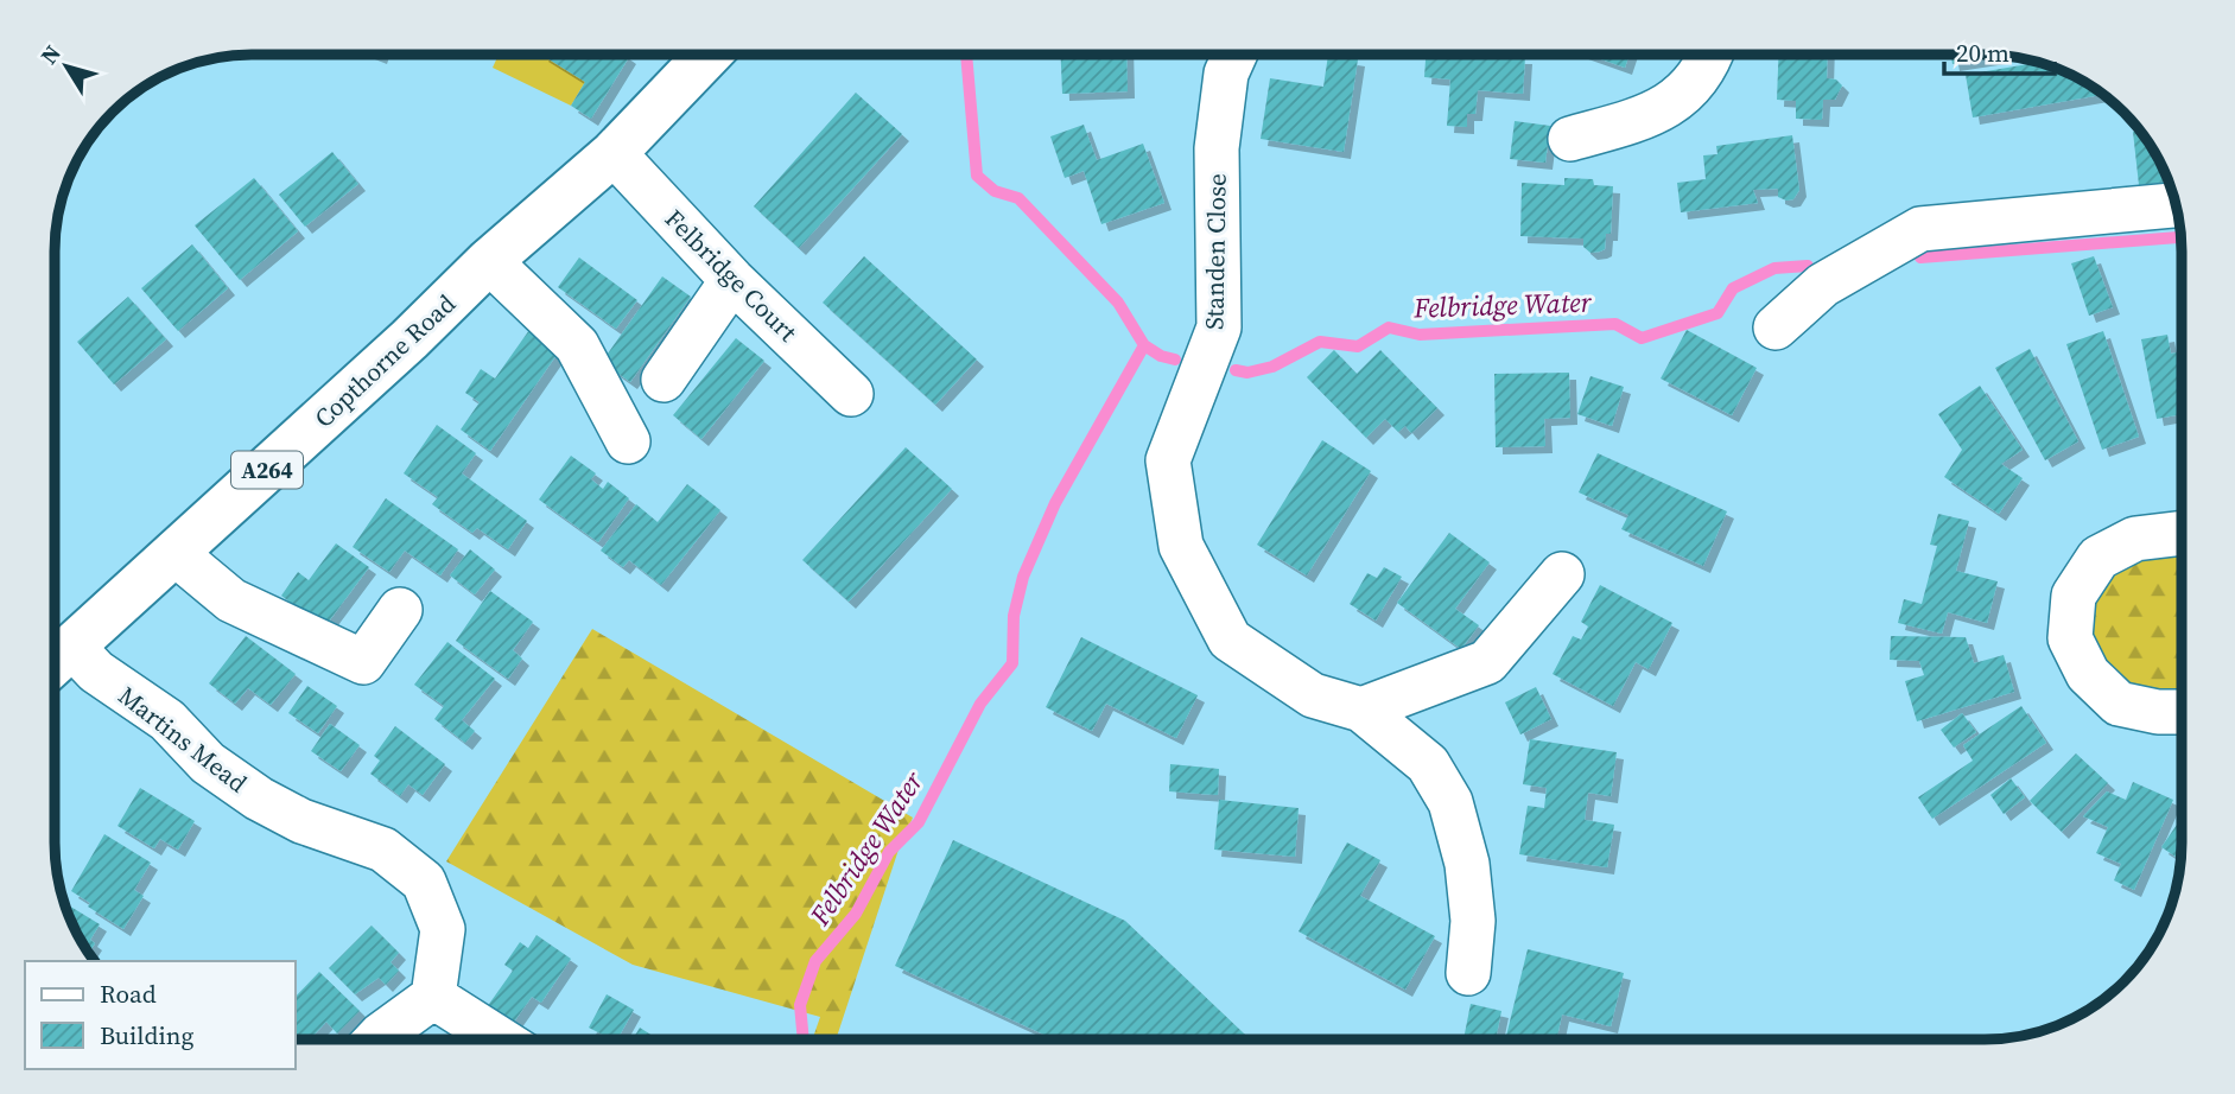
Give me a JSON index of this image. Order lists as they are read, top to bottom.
{
  "streets": {
    "highway": ["Copthorne Road", "A264"],
    "street": ["Standen Close", "Felbridge Court", "Martins Mead"]
  },
  "crossings": [
    ["Felbridge Court", "Copthorne Road"],
    ["Copthorne Road", "Martins Mead"]
  ],
  "water": ["Felbridge Water"],
  "legend": ["Road", "Building"],
  "scale_bar": "20 m",
  "north": "top left"
}
